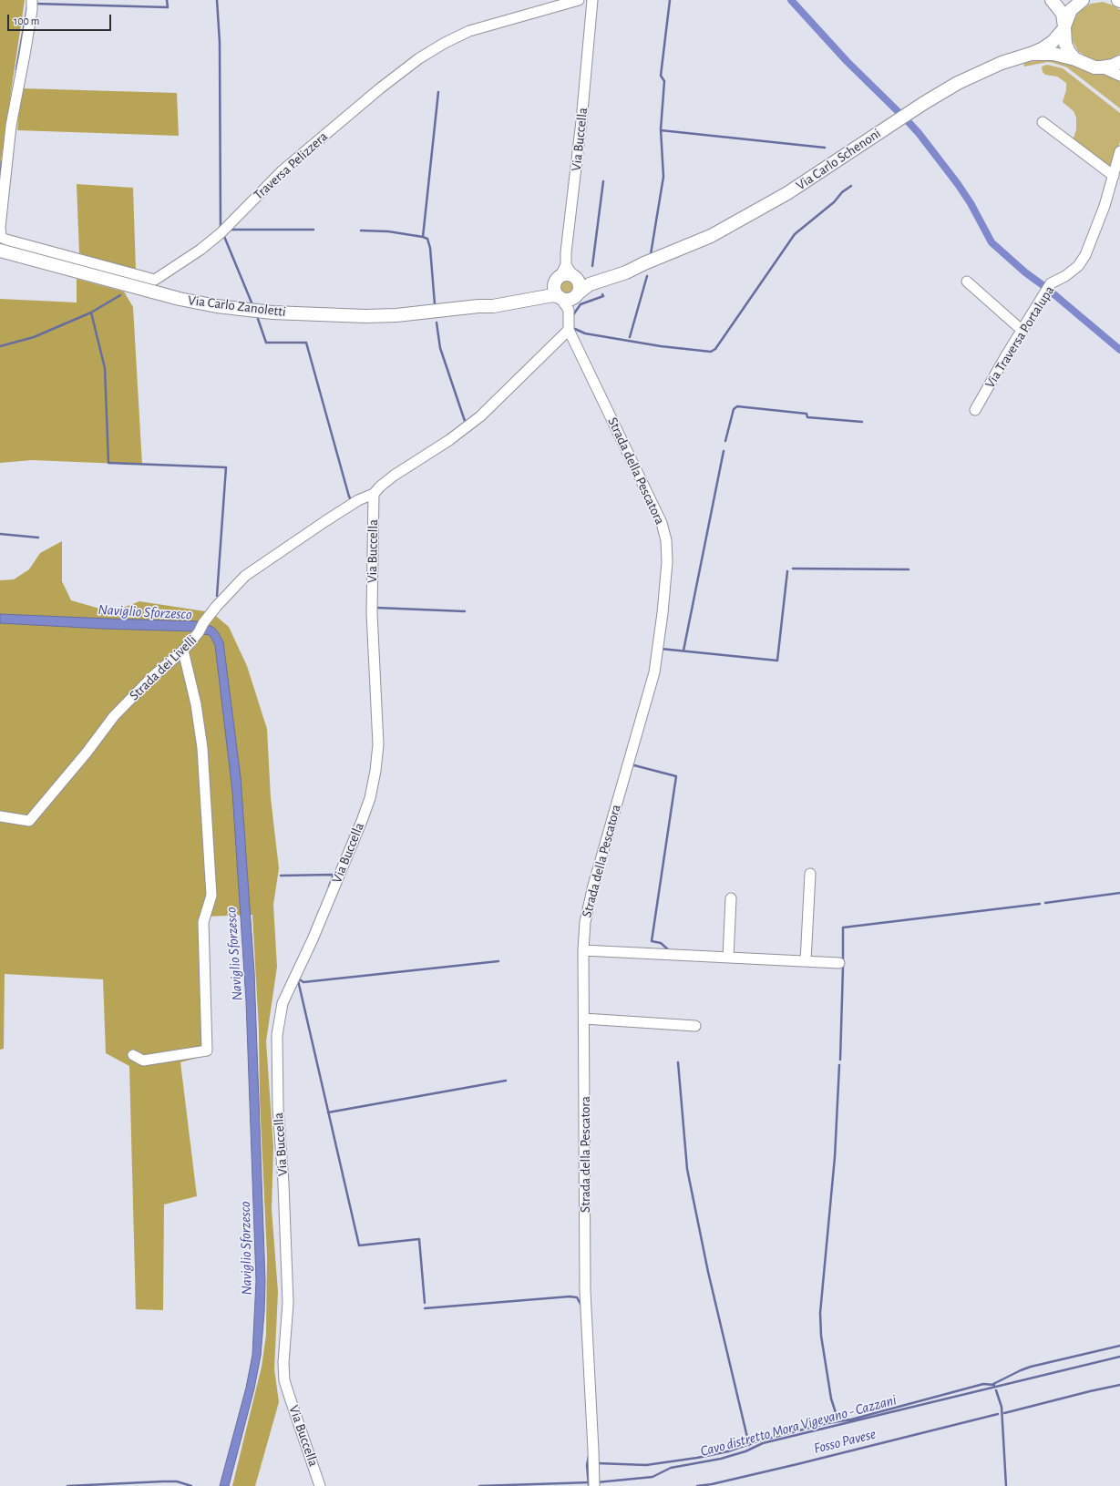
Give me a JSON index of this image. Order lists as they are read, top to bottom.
{
  "streets": {
    "main road": ["Via Carlo Schenoni", "Via Carlo Zanoletti"],
    "street": [
      "Via Buccella",
      "Traversa Pelizzera",
      "Via Traversa Portalupa",
      "Strada della Pescatora",
      "Strada dei Livelli"
    ]
  },
  "crossings": [
    ["Via Buccella", "Strada dei Livelli"],
    ["Via Carlo Schenoni", "Via Carlo Zanoletti"]
  ],
  "water": ["Naviglio Sforzesco", "Cavo distretto Mora Vigevano - Cazzani", "Fosso Pavese"],
  "scale_bar": "100 m"
}
